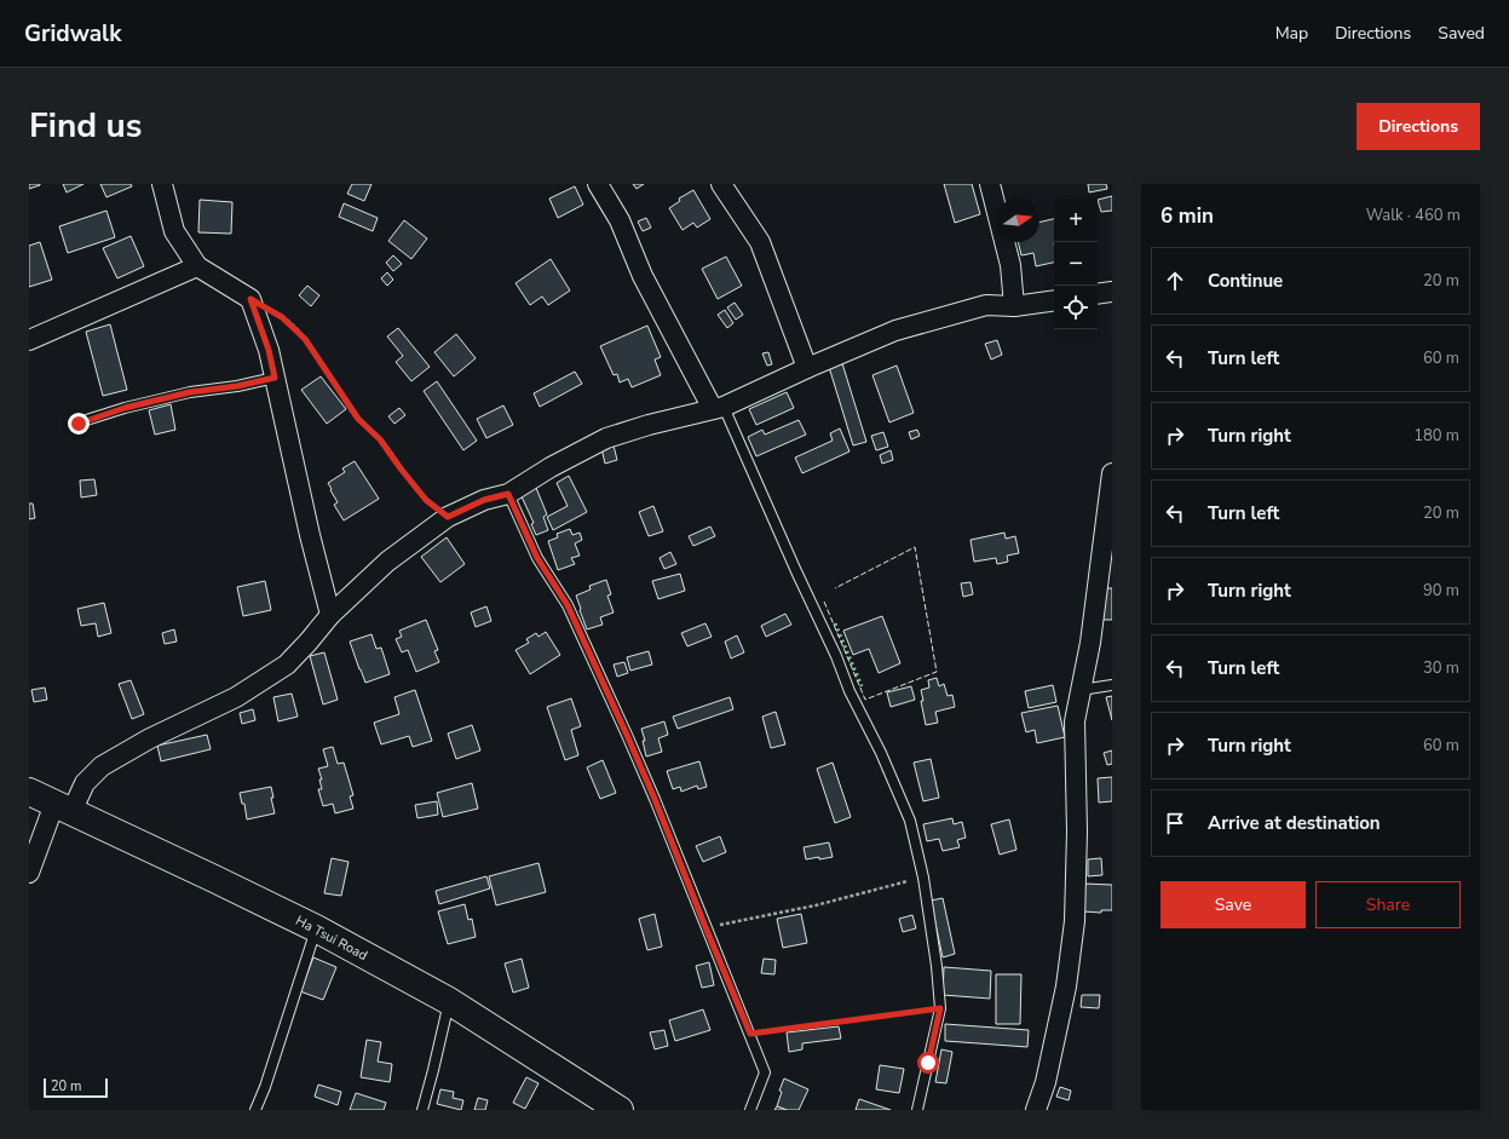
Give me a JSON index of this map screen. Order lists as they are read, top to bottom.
{
  "streets": {
    "street": ["Ha Tsui Road"]
  },
  "scale_bar": "20 m",
  "north": "right",
  "page": {
    "header": "Gridwalk",
    "nav": ["Map", "Directions", "Saved"],
    "title": "Find us",
    "buttons": [
      "Directions",
      ["Save", "Share"]
    ],
    "heading": ["6 min", "Walk · 460 m"],
    "map_buttons": ["+", "−"],
    "list": [
      ["Continue", "20 m"],
      ["Turn left", "60 m"],
      ["Turn right", "180 m"],
      ["Turn left", "20 m"],
      ["Turn right", "90 m"],
      ["Turn left", "30 m"],
      ["Turn right", "60 m"],
      "Arrive at destination"
    ],
    "scale": "20 m"
  }
}
